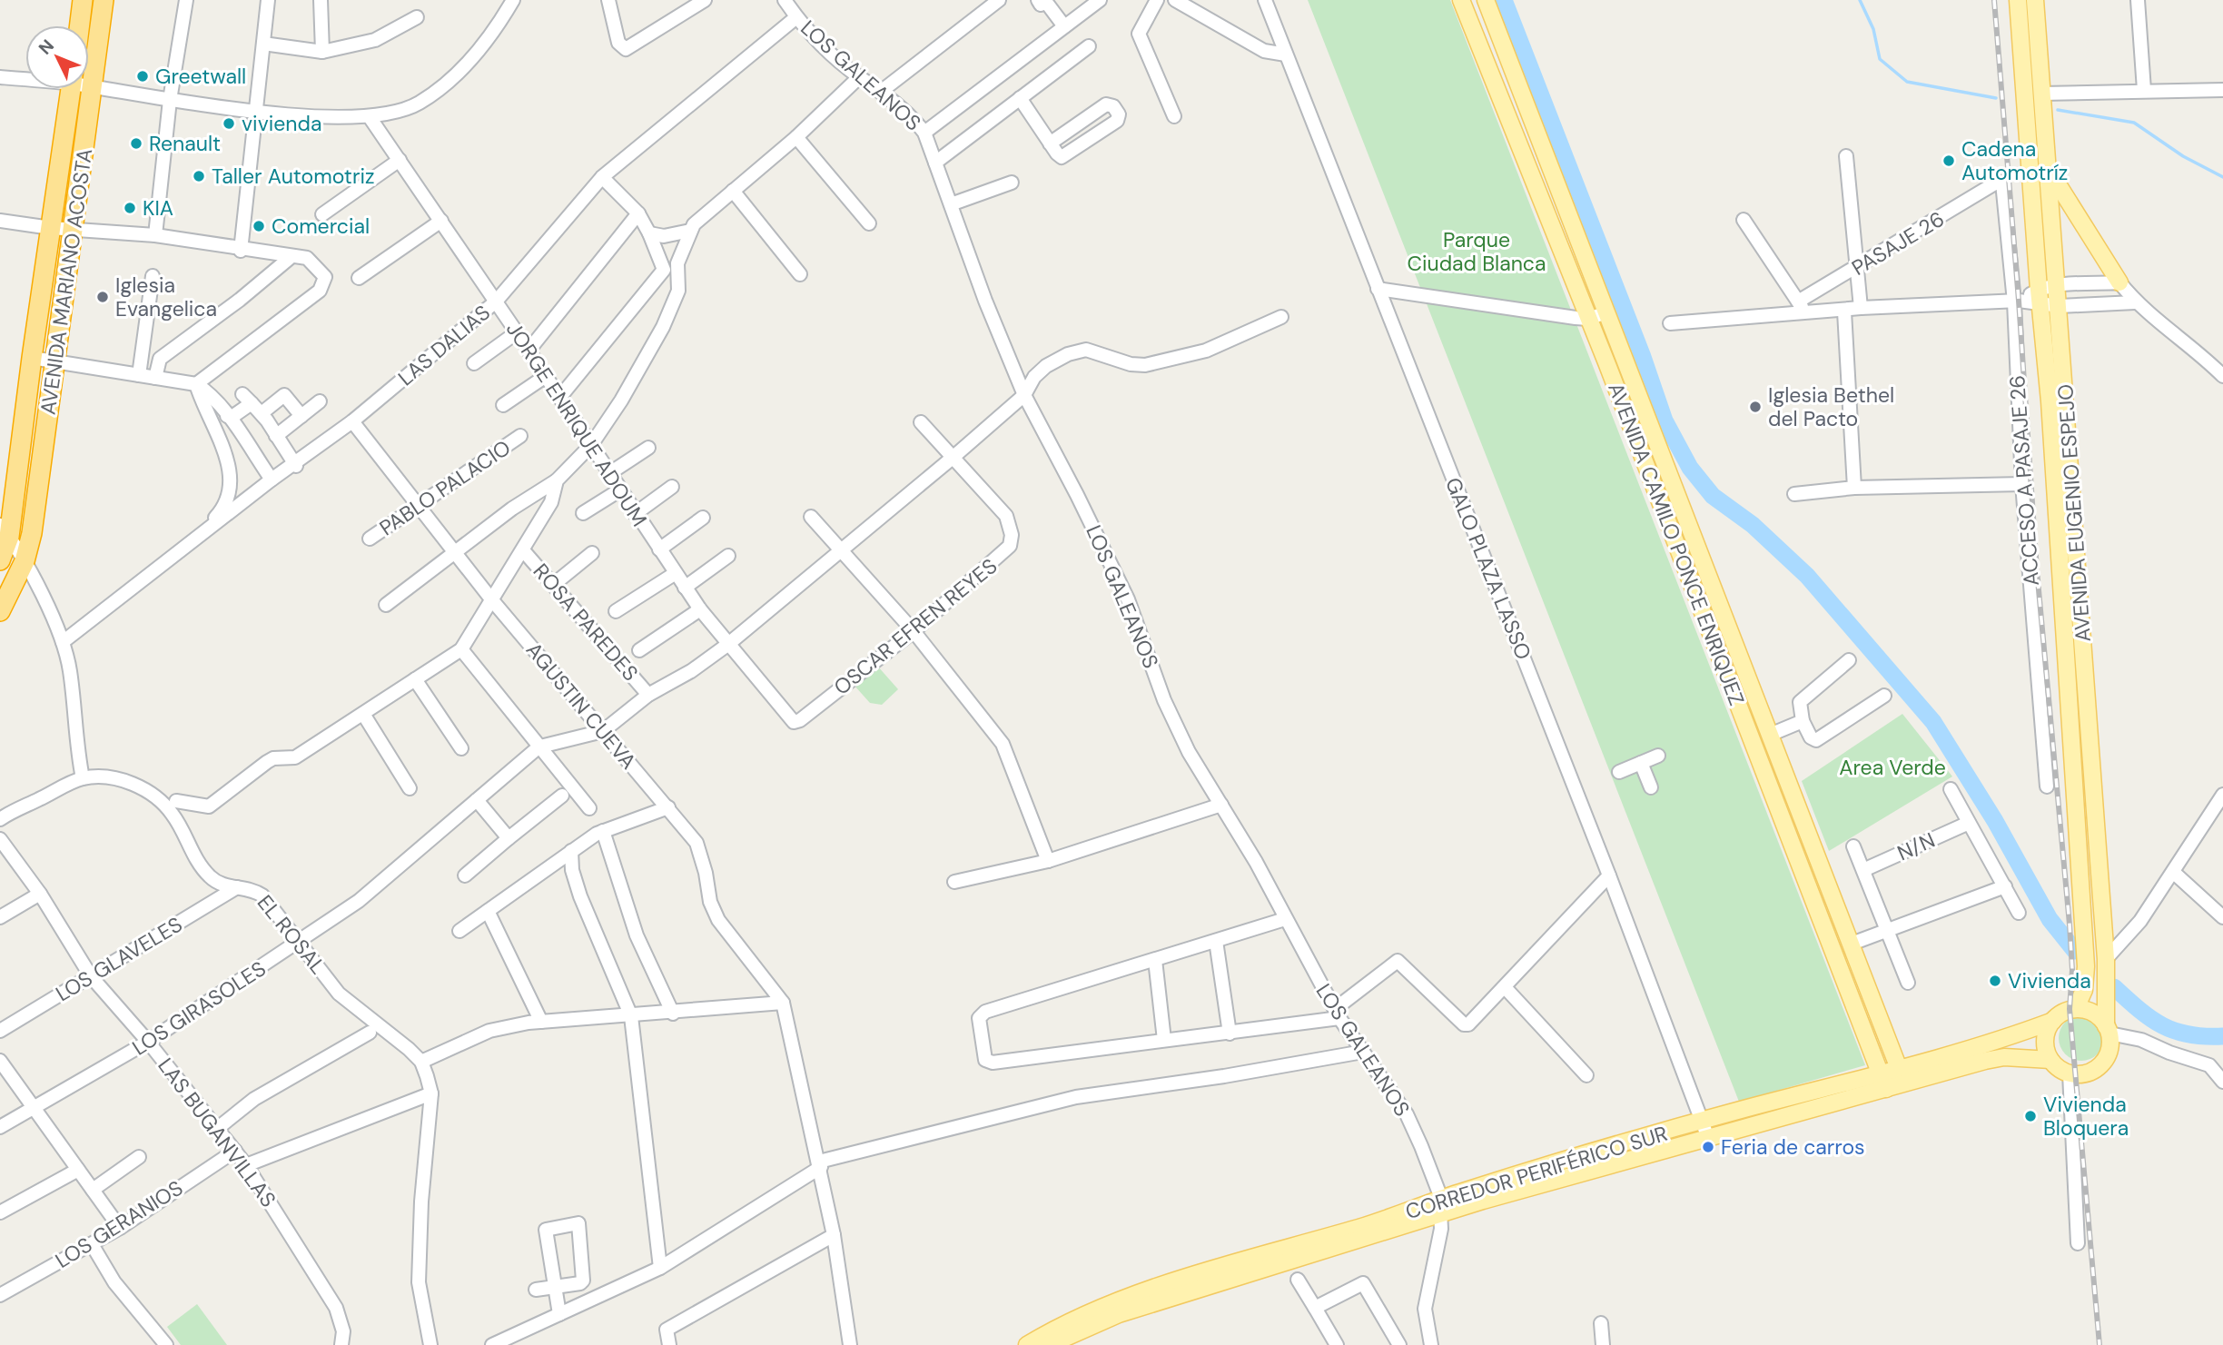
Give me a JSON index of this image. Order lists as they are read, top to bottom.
{
  "streets": {
    "highway": ["AVENIDA MARIANO ACOSTA"],
    "main road": ["AVENIDA EUGENIO ESPEJO", "AVENIDA CAMILO PONCE ENRIQUEZ", "CORREDOR PERIFÉRICO SUR"],
    "street": [
      "LOS GALEANOS",
      "PASAJE 26",
      "LAS DALIAS",
      "JORGE ENRIQUE ADOUM",
      "ACCESO A PASAJE 26",
      "PABLO PALACIO",
      "GALO PLAZA LASSO",
      "ROSA PAREDES",
      "OSCAR EFREN REYES",
      "AGUSTIN CUEVA",
      "N/N",
      "EL ROSAL",
      "LOS GLAVELES",
      "LOS GIRASOLES",
      "LAS BUGANVILLAS",
      "LOS GERANIOS"
    ]
  },
  "crossings": [
    ["LOS GALEANOS", "LAS DALIAS"],
    ["LOS GALEANOS", "CORREDOR PERIFÉRICO SUR"],
    ["PASAJE 26", "ACCESO A PASAJE 26"],
    ["LAS DALIAS", "JORGE ENRIQUE ADOUM"],
    ["LAS DALIAS", "AGUSTIN CUEVA"],
    ["JORGE ENRIQUE ADOUM", "OSCAR EFREN REYES"],
    ["PABLO PALACIO", "AGUSTIN CUEVA"],
    ["AVENIDA EUGENIO ESPEJO", "CORREDOR PERIFÉRICO SUR"],
    ["AVENIDA CAMILO PONCE ENRIQUEZ", "CORREDOR PERIFÉRICO SUR"],
    ["GALO PLAZA LASSO", "CORREDOR PERIFÉRICO SUR"],
    ["EL ROSAL", "LOS GLAVELES"],
    ["EL ROSAL", "LOS GIRASOLES"],
    ["LOS GLAVELES", "LAS BUGANVILLAS"],
    ["LOS GIRASOLES", "LAS BUGANVILLAS"],
    ["LAS BUGANVILLAS", "LOS GERANIOS"]
  ],
  "parks": ["Parque Ciudad Blanca", "Area Verde"],
  "places": [
    "Greetwall",
    "vivienda",
    "Renault",
    "Cadena Automotríz",
    "Taller Automotriz",
    "KIA",
    "Comercial",
    "Iglesia Evangelica",
    "Iglesia Bethel del Pacto",
    "Vivienda",
    "Vivienda Bloquera",
    "Feria de carros"
  ],
  "north": "top left"
}
